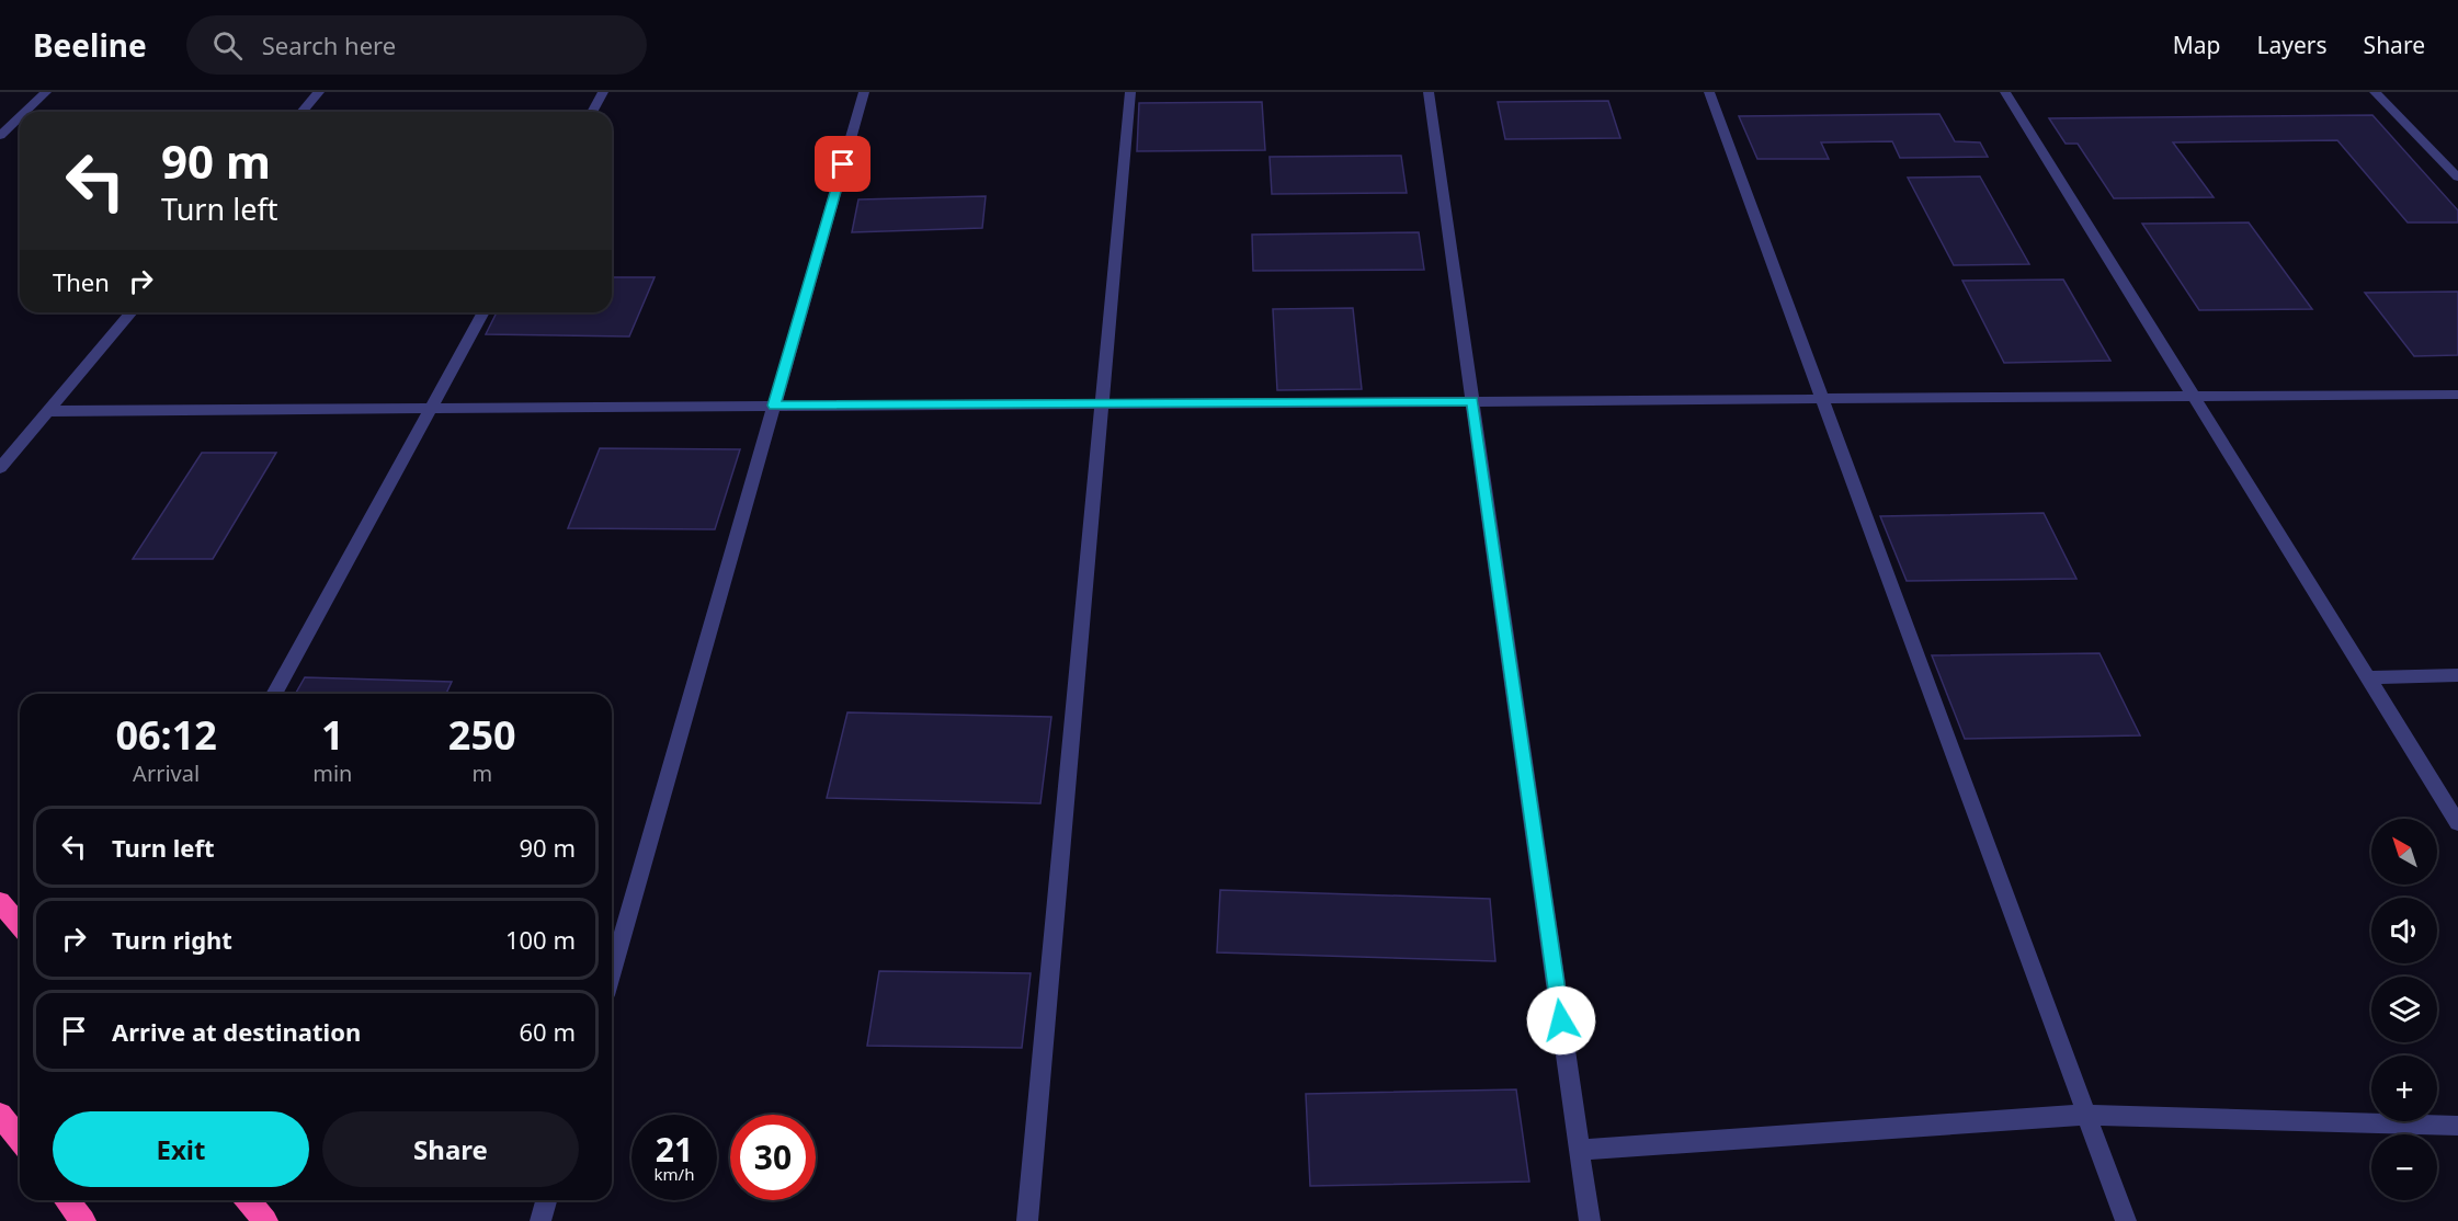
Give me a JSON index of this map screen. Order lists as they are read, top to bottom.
{
  "north": "top left",
  "page": {
    "header": "Beeline",
    "search": "Search here",
    "nav": ["Map", "Layers", "Share"],
    "turn": ["90 m", "Turn left"],
    "then": "Then",
    "eta": [
      "06:12",
      "Arrival",
      "1",
      "min",
      "250",
      "m"
    ],
    "list": [
      {
        "name": "Turn left",
        "value": "90 m"
      },
      {
        "name": "Turn right",
        "value": "100 m"
      },
      {
        "name": "Arrive at destination",
        "value": "60 m"
      }
    ],
    "map_buttons": ["+", "−"],
    "buttons": ["Exit", "Share"],
    "speed": "21 km/h",
    "limit": "30"
  }
}
